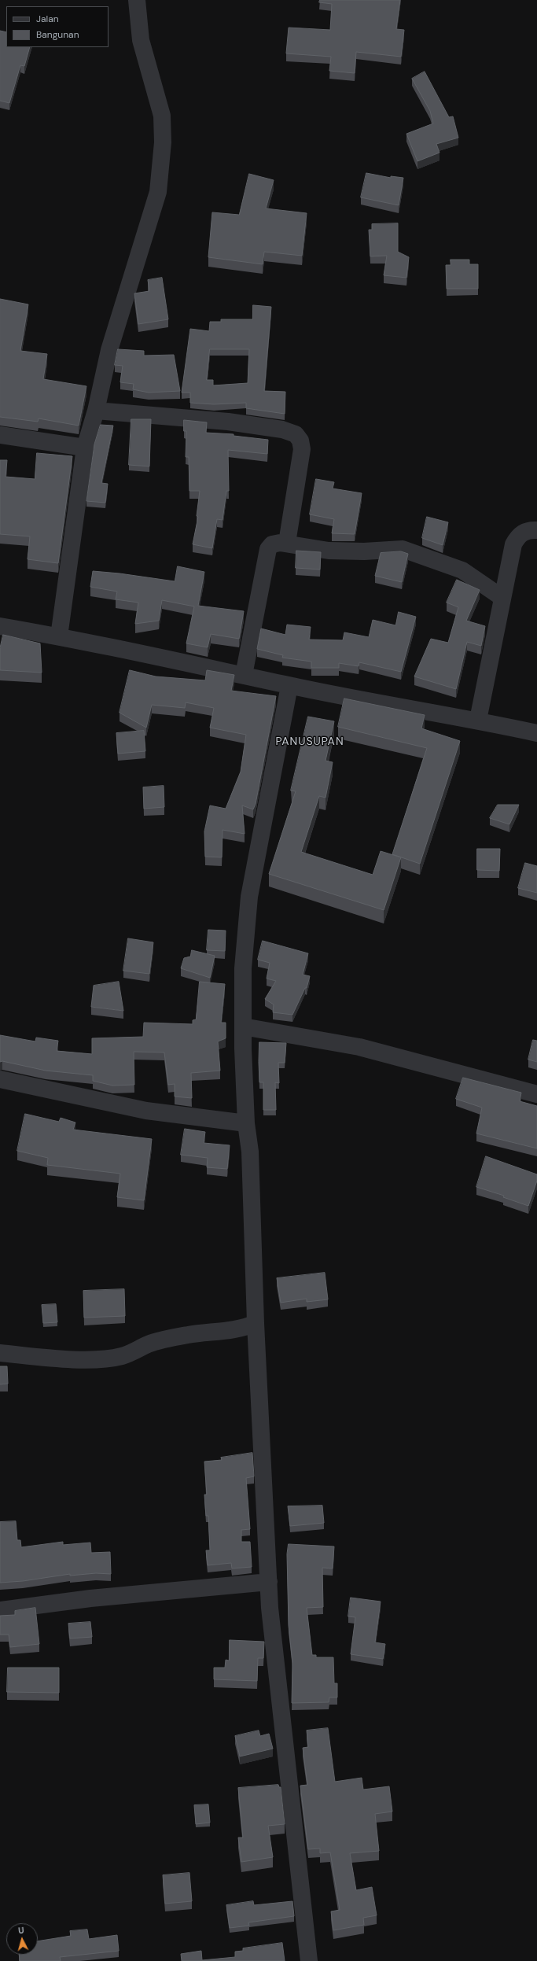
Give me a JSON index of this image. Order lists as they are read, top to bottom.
{
  "districts": ["PANUSUPAN"],
  "legend": ["Jalan", "Bangunan"],
  "north": "top"
}
